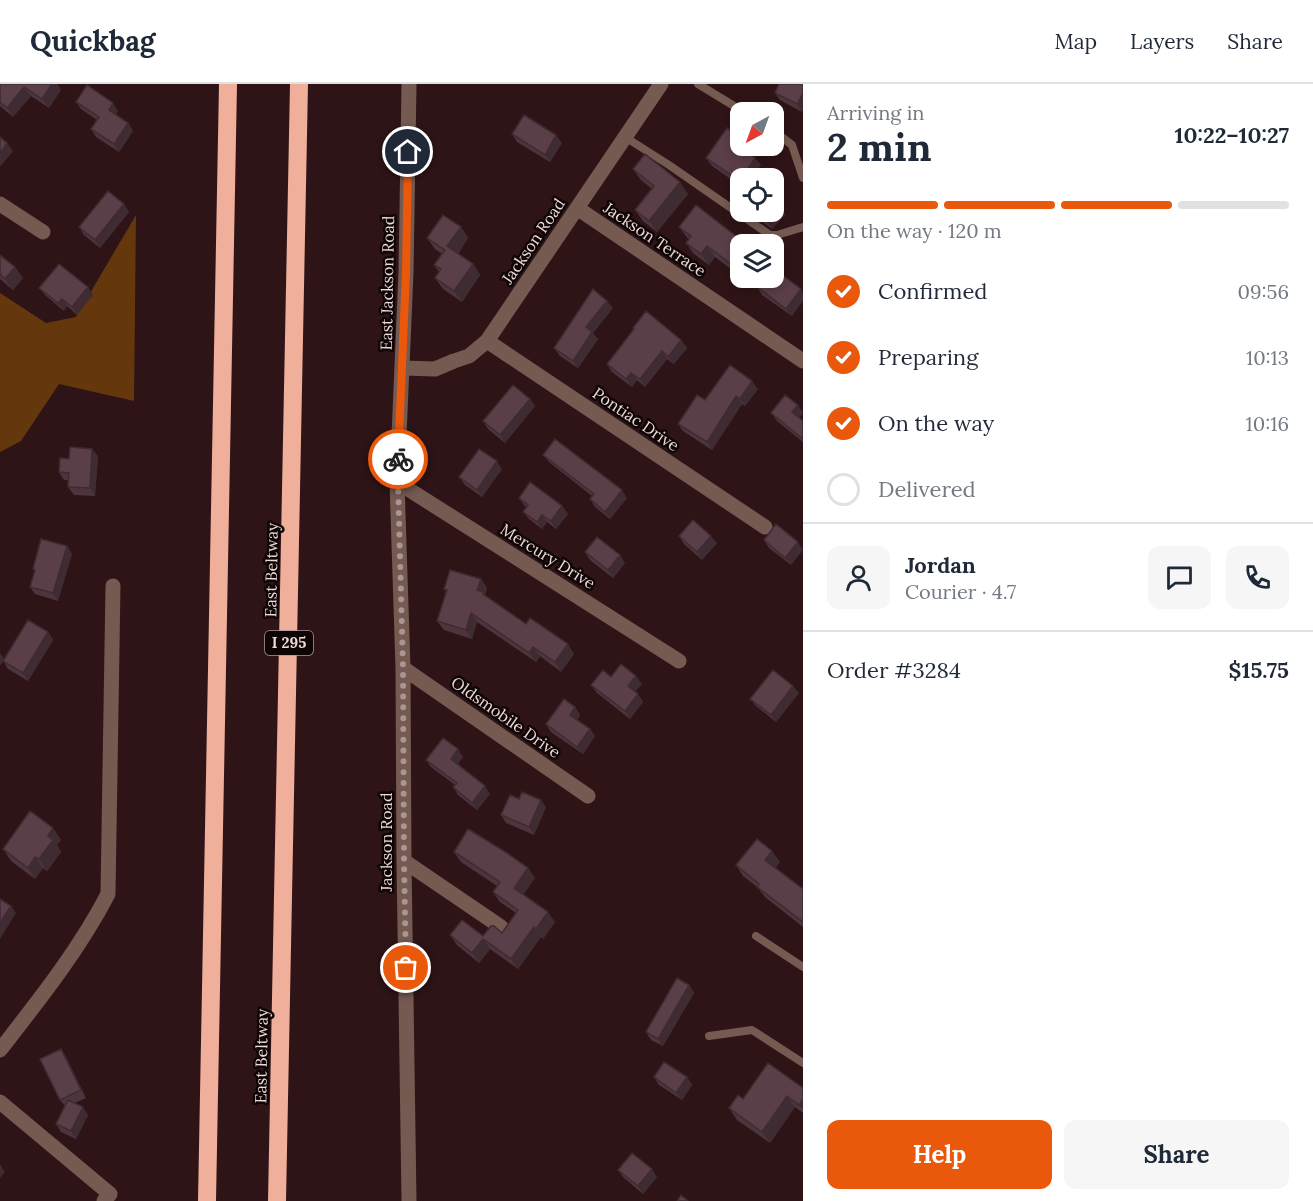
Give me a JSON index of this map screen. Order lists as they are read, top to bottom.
{
  "streets": {
    "highway": ["East Beltway", "I 295"],
    "street": [
      "Jackson Terrace",
      "Jackson Road",
      "East Jackson Road",
      "Pontiac Drive",
      "Mercury Drive",
      "Oldsmobile Drive"
    ]
  },
  "crossings": [
    ["Jackson Terrace", "Jackson Road"],
    ["Jackson Road", "East Jackson Road"],
    ["Jackson Road", "Pontiac Drive"],
    ["Jackson Road", "Mercury Drive"],
    ["Jackson Road", "Oldsmobile Drive"],
    ["East Jackson Road", "Mercury Drive"]
  ],
  "north": "bottom left",
  "page": {
    "header": "Quickbag",
    "nav": ["Map", "Layers", "Share"],
    "heading": ["2 min", "Arriving in", "10:22–10:27"],
    "panel": [
      "Jordan",
      "Courier · 4.7",
      "Order #3284",
      "$15.75"
    ],
    "bar": "On the way · 120 m",
    "list": [
      ["Confirmed", "09:56"],
      ["Preparing", "10:13"],
      ["On the way", "10:16"],
      "Delivered"
    ],
    "buttons": ["Help", "Share"]
  }
}
